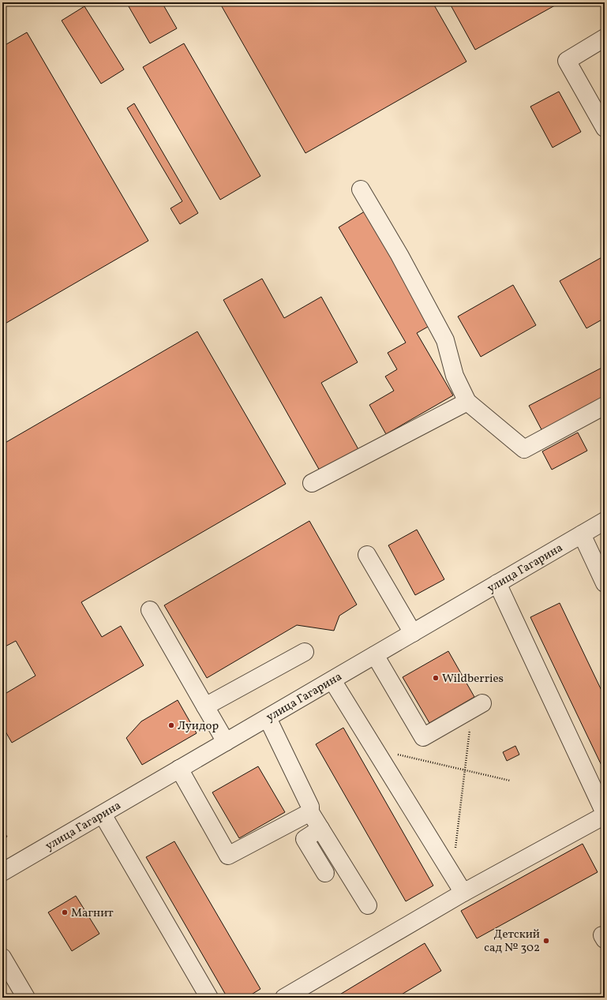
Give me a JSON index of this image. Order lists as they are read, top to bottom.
{
  "streets": {
    "street": ["улица Гагарина"]
  },
  "places": [
    "Wildberries",
    "Луидор",
    "Магнит",
    "Детский сад № 302"
  ]
}
